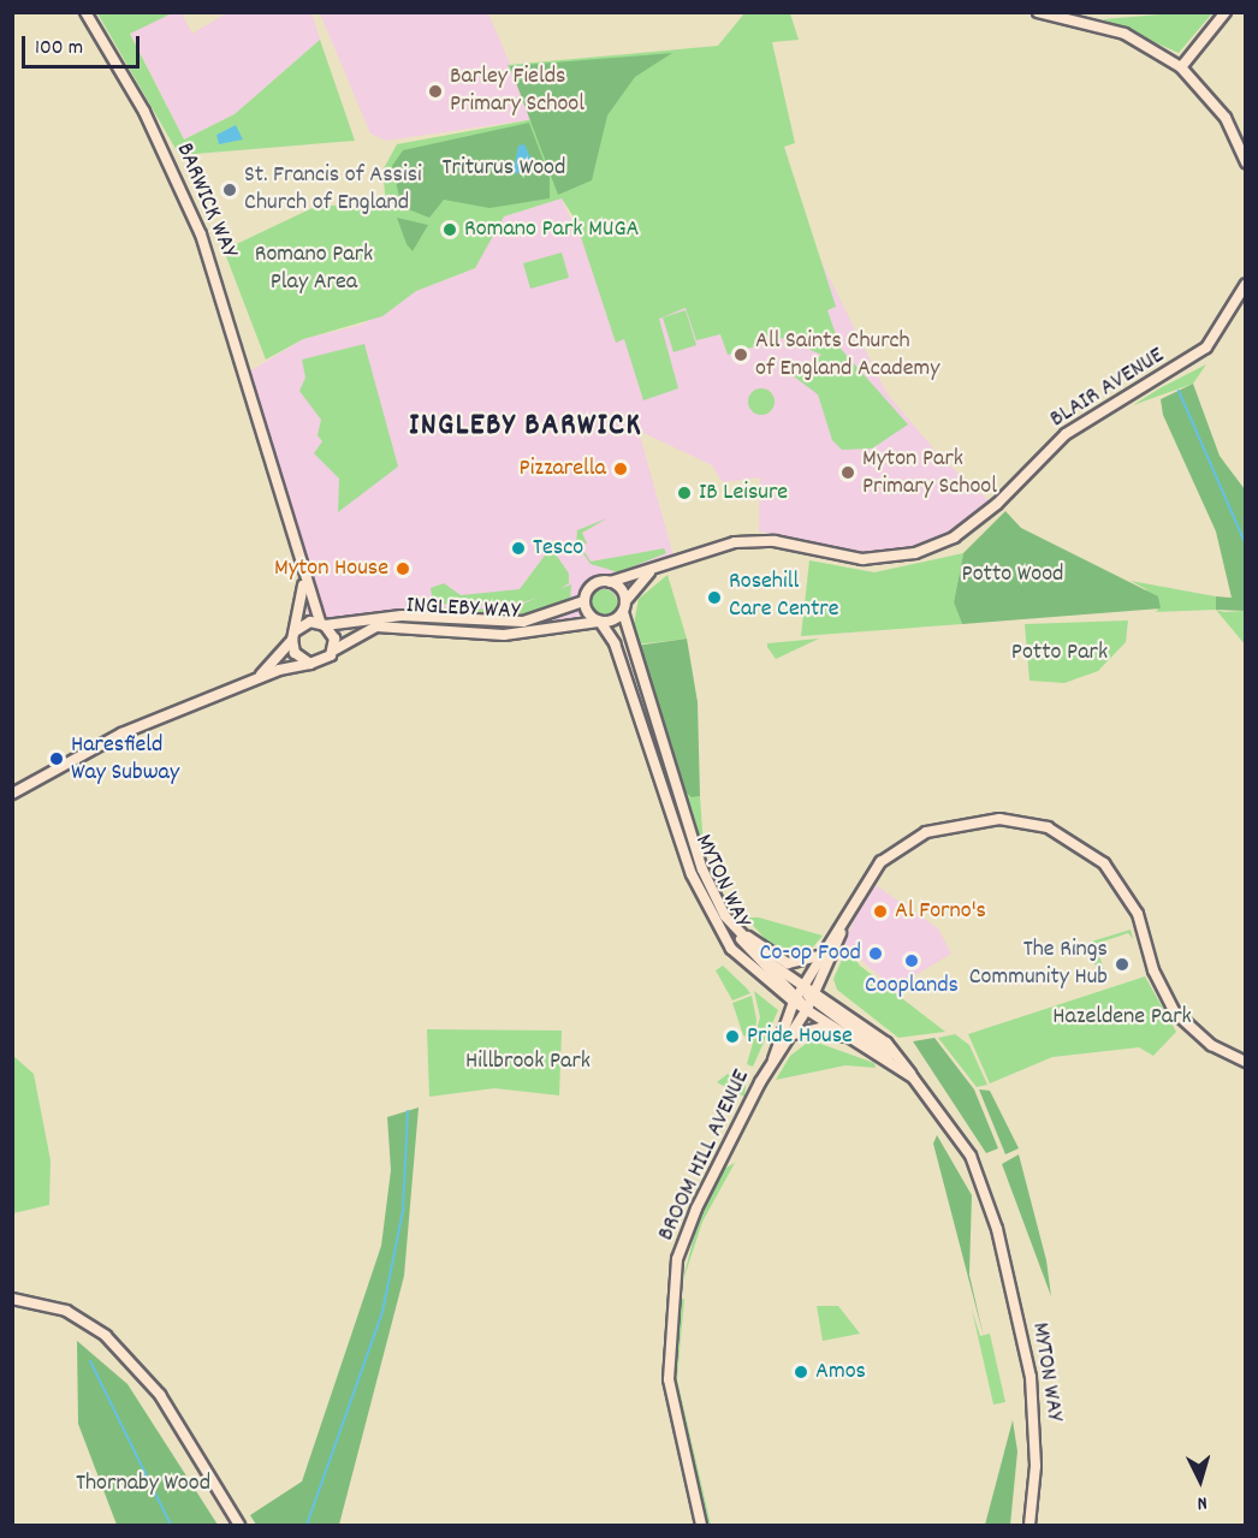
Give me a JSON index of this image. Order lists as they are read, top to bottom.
{
  "streets": {
    "street": [
      "BARWICK WAY",
      "BLAIR AVENUE",
      "INGLEBY WAY",
      "MYTON WAY",
      "BROOM HILL AVENUE"
    ]
  },
  "crossings": [
    ["BARWICK WAY", "INGLEBY WAY"],
    ["BLAIR AVENUE", "INGLEBY WAY"],
    ["INGLEBY WAY", "MYTON WAY"],
    ["MYTON WAY", "BROOM HILL AVENUE"]
  ],
  "districts": ["INGLEBY BARWICK"],
  "parks": [
    "Triturus Wood",
    "Romano Park Play Area",
    "Potto Wood",
    "Potto Park",
    "Hazeldene Park",
    "Hillbrook Park",
    "Thornaby Wood"
  ],
  "places": [
    "Barley Fields Primary School",
    "St. Francis of Assisi Church of England",
    "Romano Park MUGA",
    "All Saints Church of England Academy",
    "Pizzarella",
    "Myton Park Primary School",
    "IB Leisure",
    "Tesco",
    "Myton House",
    "Rosehill Care Centre",
    "Haresfield Way Subway",
    "Al Forno's",
    "Co-op Food",
    "Cooplands",
    "The Rings Community Hub",
    "Pride House",
    "Amos"
  ],
  "scale_bar": "100 m",
  "north": "bottom"
}
